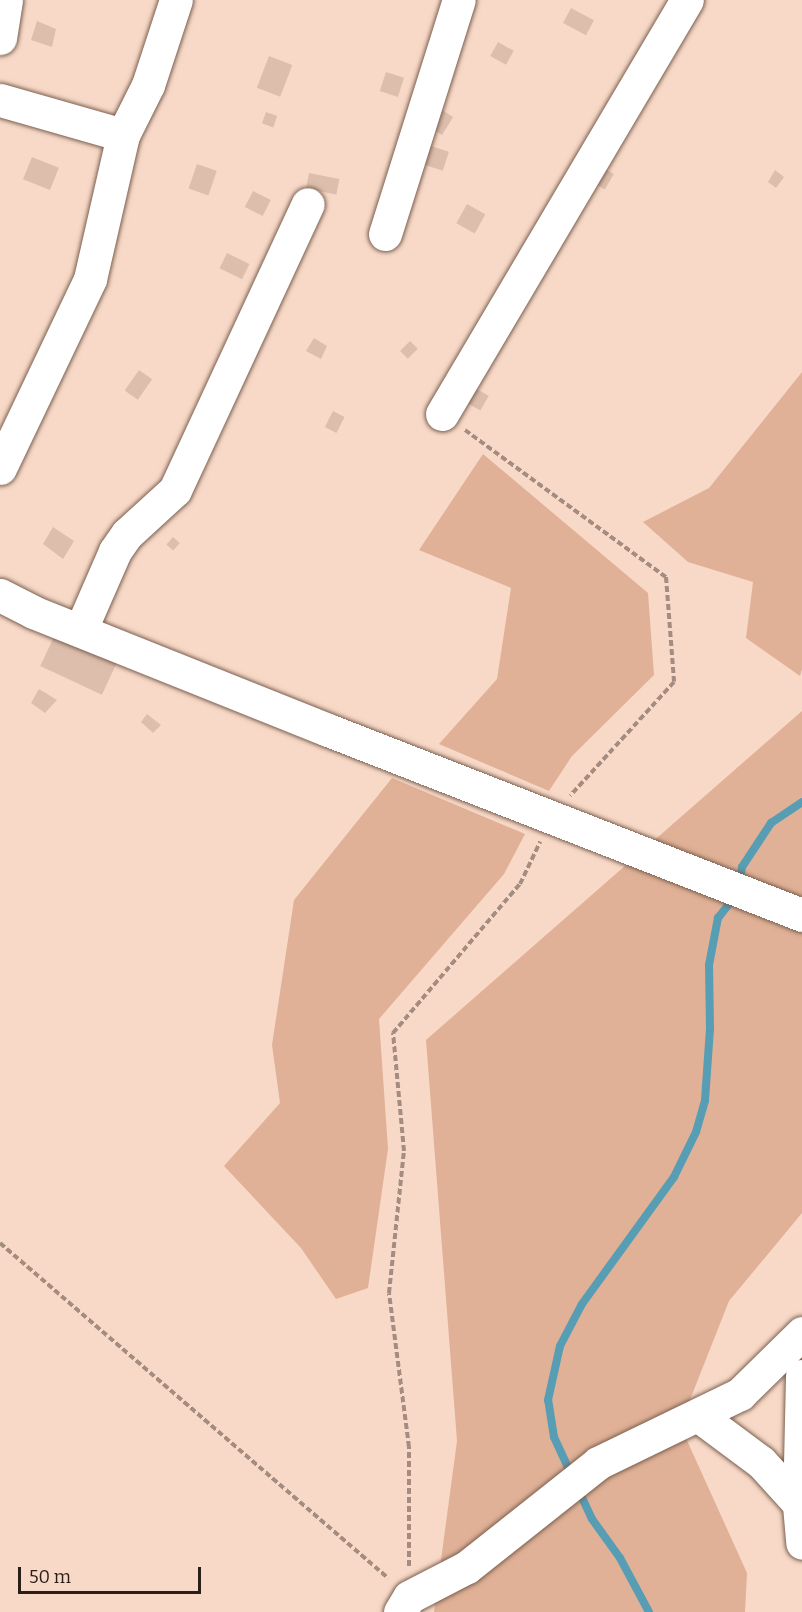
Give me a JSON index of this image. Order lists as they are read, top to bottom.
{
  "scale_bar": "50 m"
}
